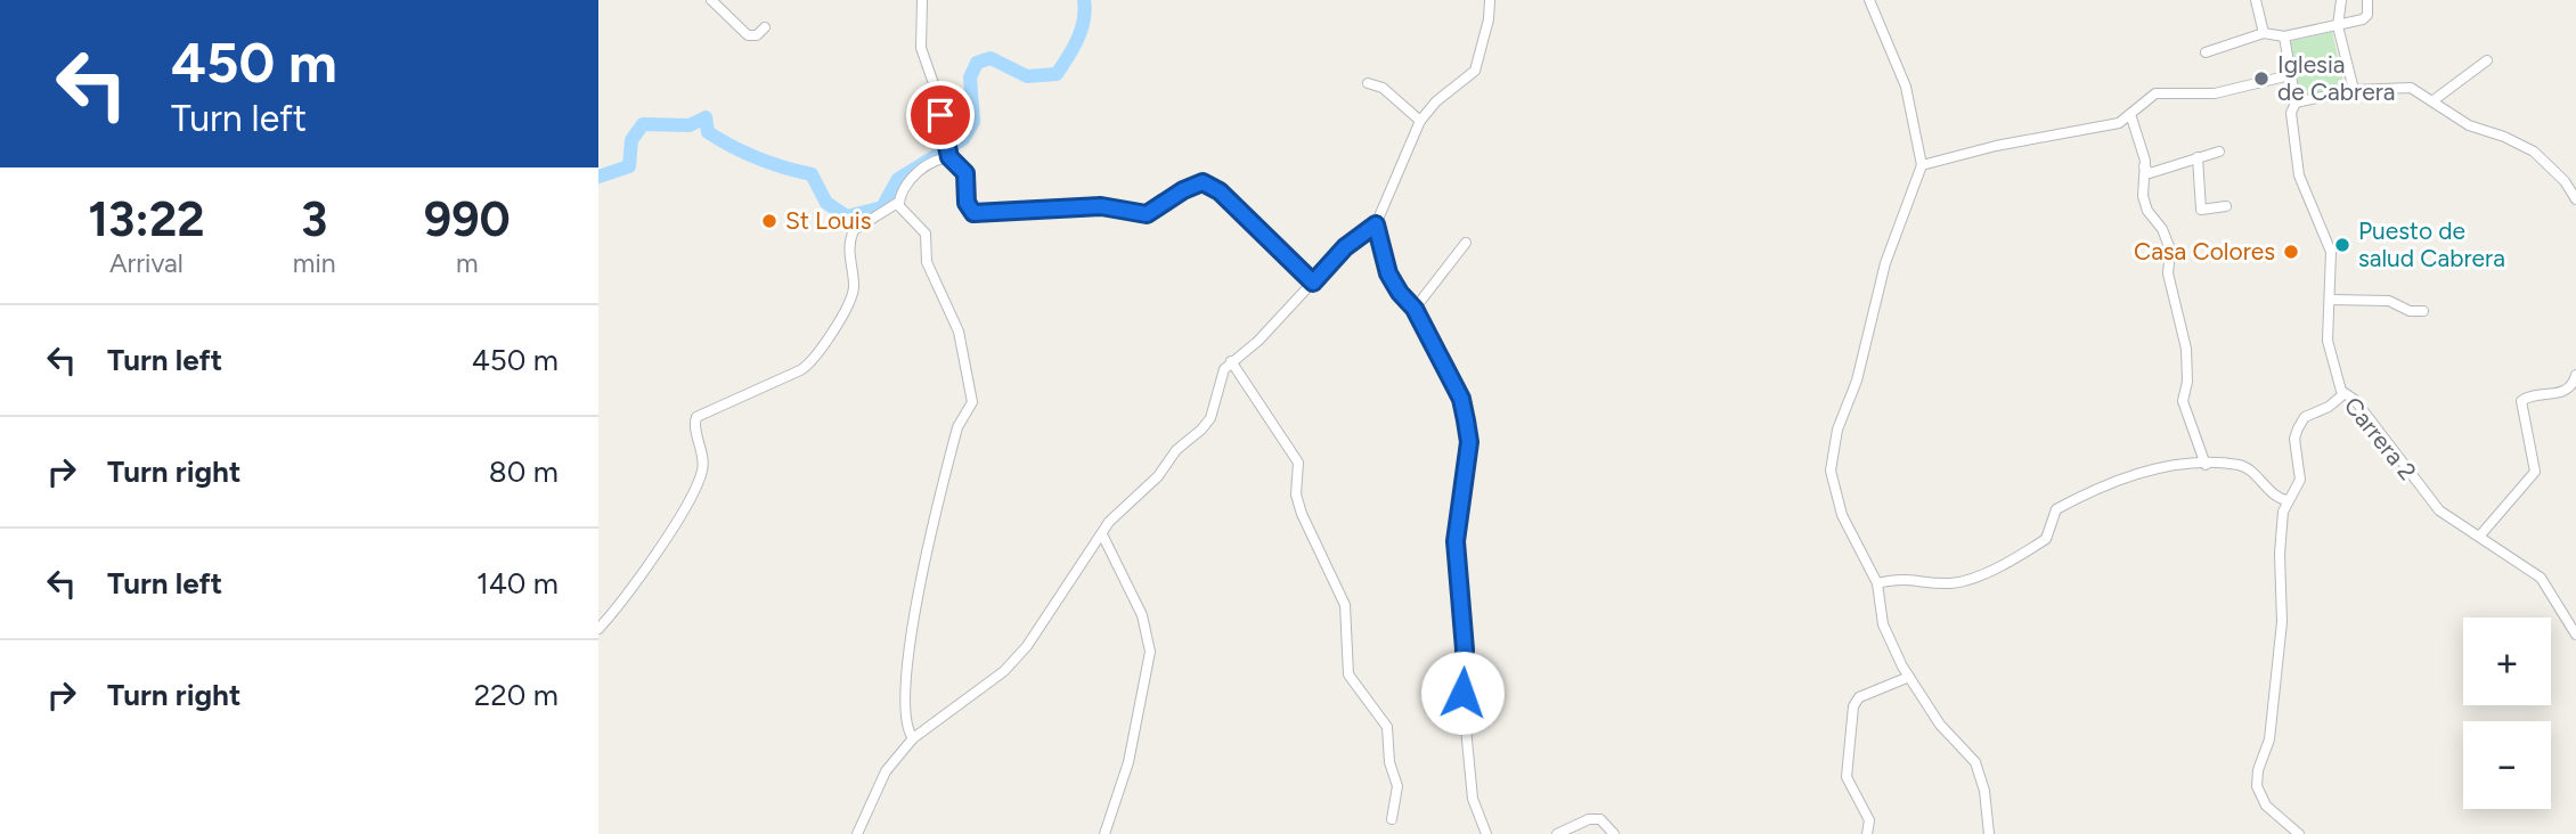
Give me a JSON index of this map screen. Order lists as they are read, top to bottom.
{
  "streets": {
    "street": ["Carrera 2"]
  },
  "places": [
    "Iglesia de Cabrera",
    "St Louis",
    "Puesto de salud Cabrera",
    "Casa Colores"
  ],
  "page": {
    "turn": ["450 m", "Turn left"],
    "eta": [
      "13:22",
      "Arrival",
      "3",
      "min",
      "990",
      "m"
    ],
    "list": [
      {
        "name": "Turn left",
        "value": "450 m"
      },
      {
        "name": "Turn right",
        "value": "80 m"
      },
      {
        "name": "Turn left",
        "value": "140 m"
      },
      {
        "name": "Turn right",
        "value": "220 m"
      }
    ],
    "map_buttons": ["+", "−"]
  }
}
